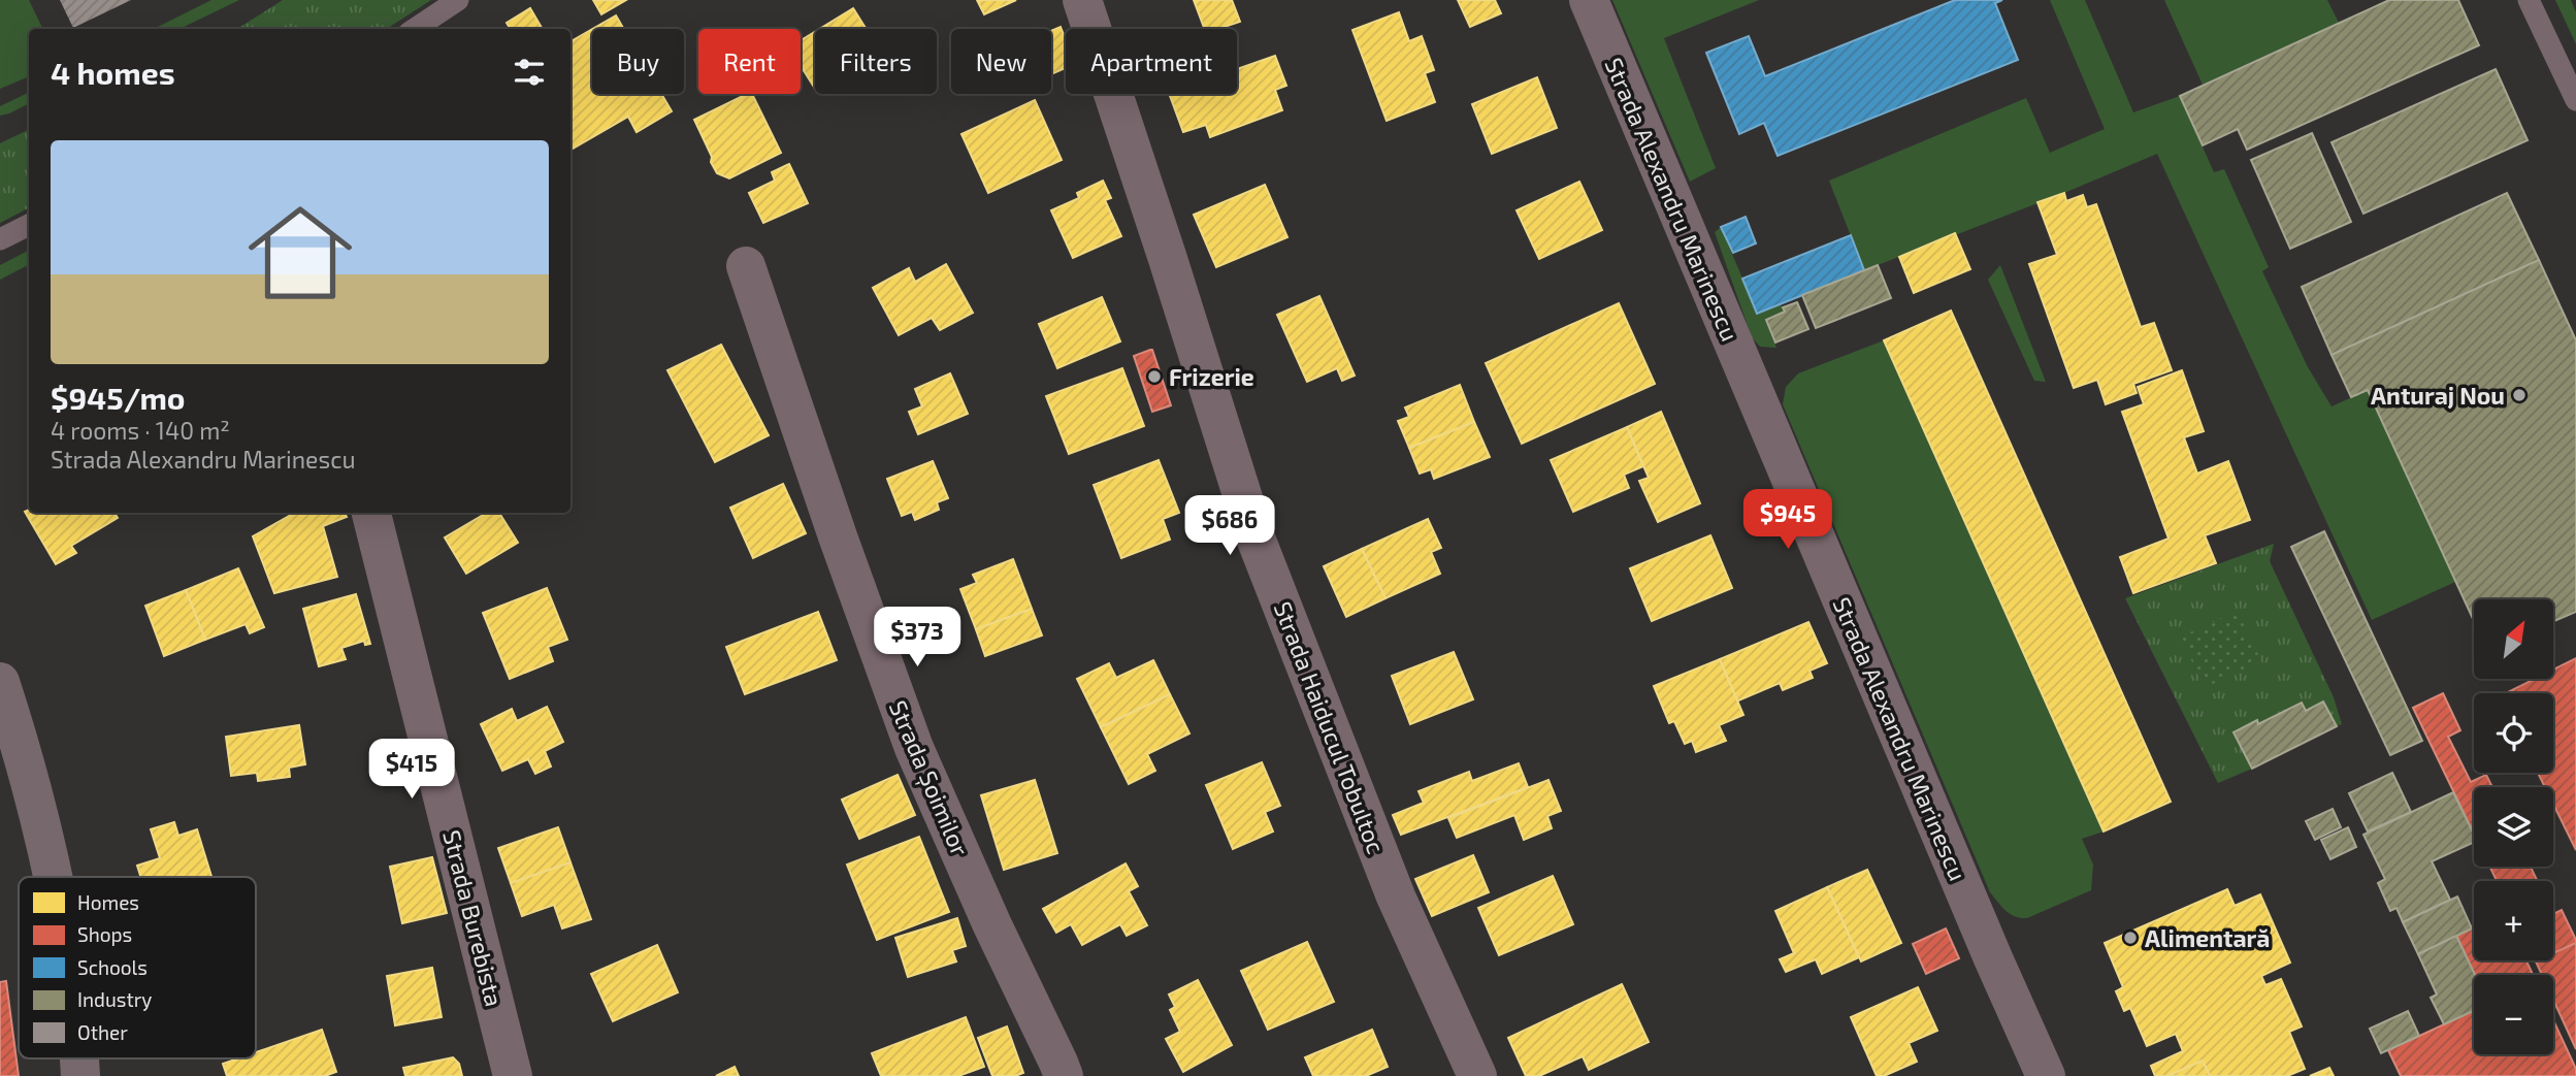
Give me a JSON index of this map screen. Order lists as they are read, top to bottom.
{
  "streets": {
    "street": [
      "Strada Alexandru Marinescu",
      "Strada Haiducul Tobultoc",
      "Strada Șoimilor",
      "Strada Burebista"
    ]
  },
  "places": ["Frizerie", "Anturaj Nou", "Alimentară"],
  "legend": [
    "Homes",
    "Shops",
    "Schools",
    "Industry",
    "Other"
  ],
  "north": "top right",
  "page": {
    "chip": [
      "Buy",
      "Rent",
      "Filters",
      "New",
      "Apartment"
    ],
    "heading": "4 homes",
    "list": [
      {
        "name": "$945/mo",
        "note": "4 rooms · 140 m² · Strada Alexandru Marinescu"
      }
    ],
    "price": [
      "$945",
      "$686",
      "$373",
      "$415"
    ],
    "map_buttons": ["+", "−"]
  }
}
